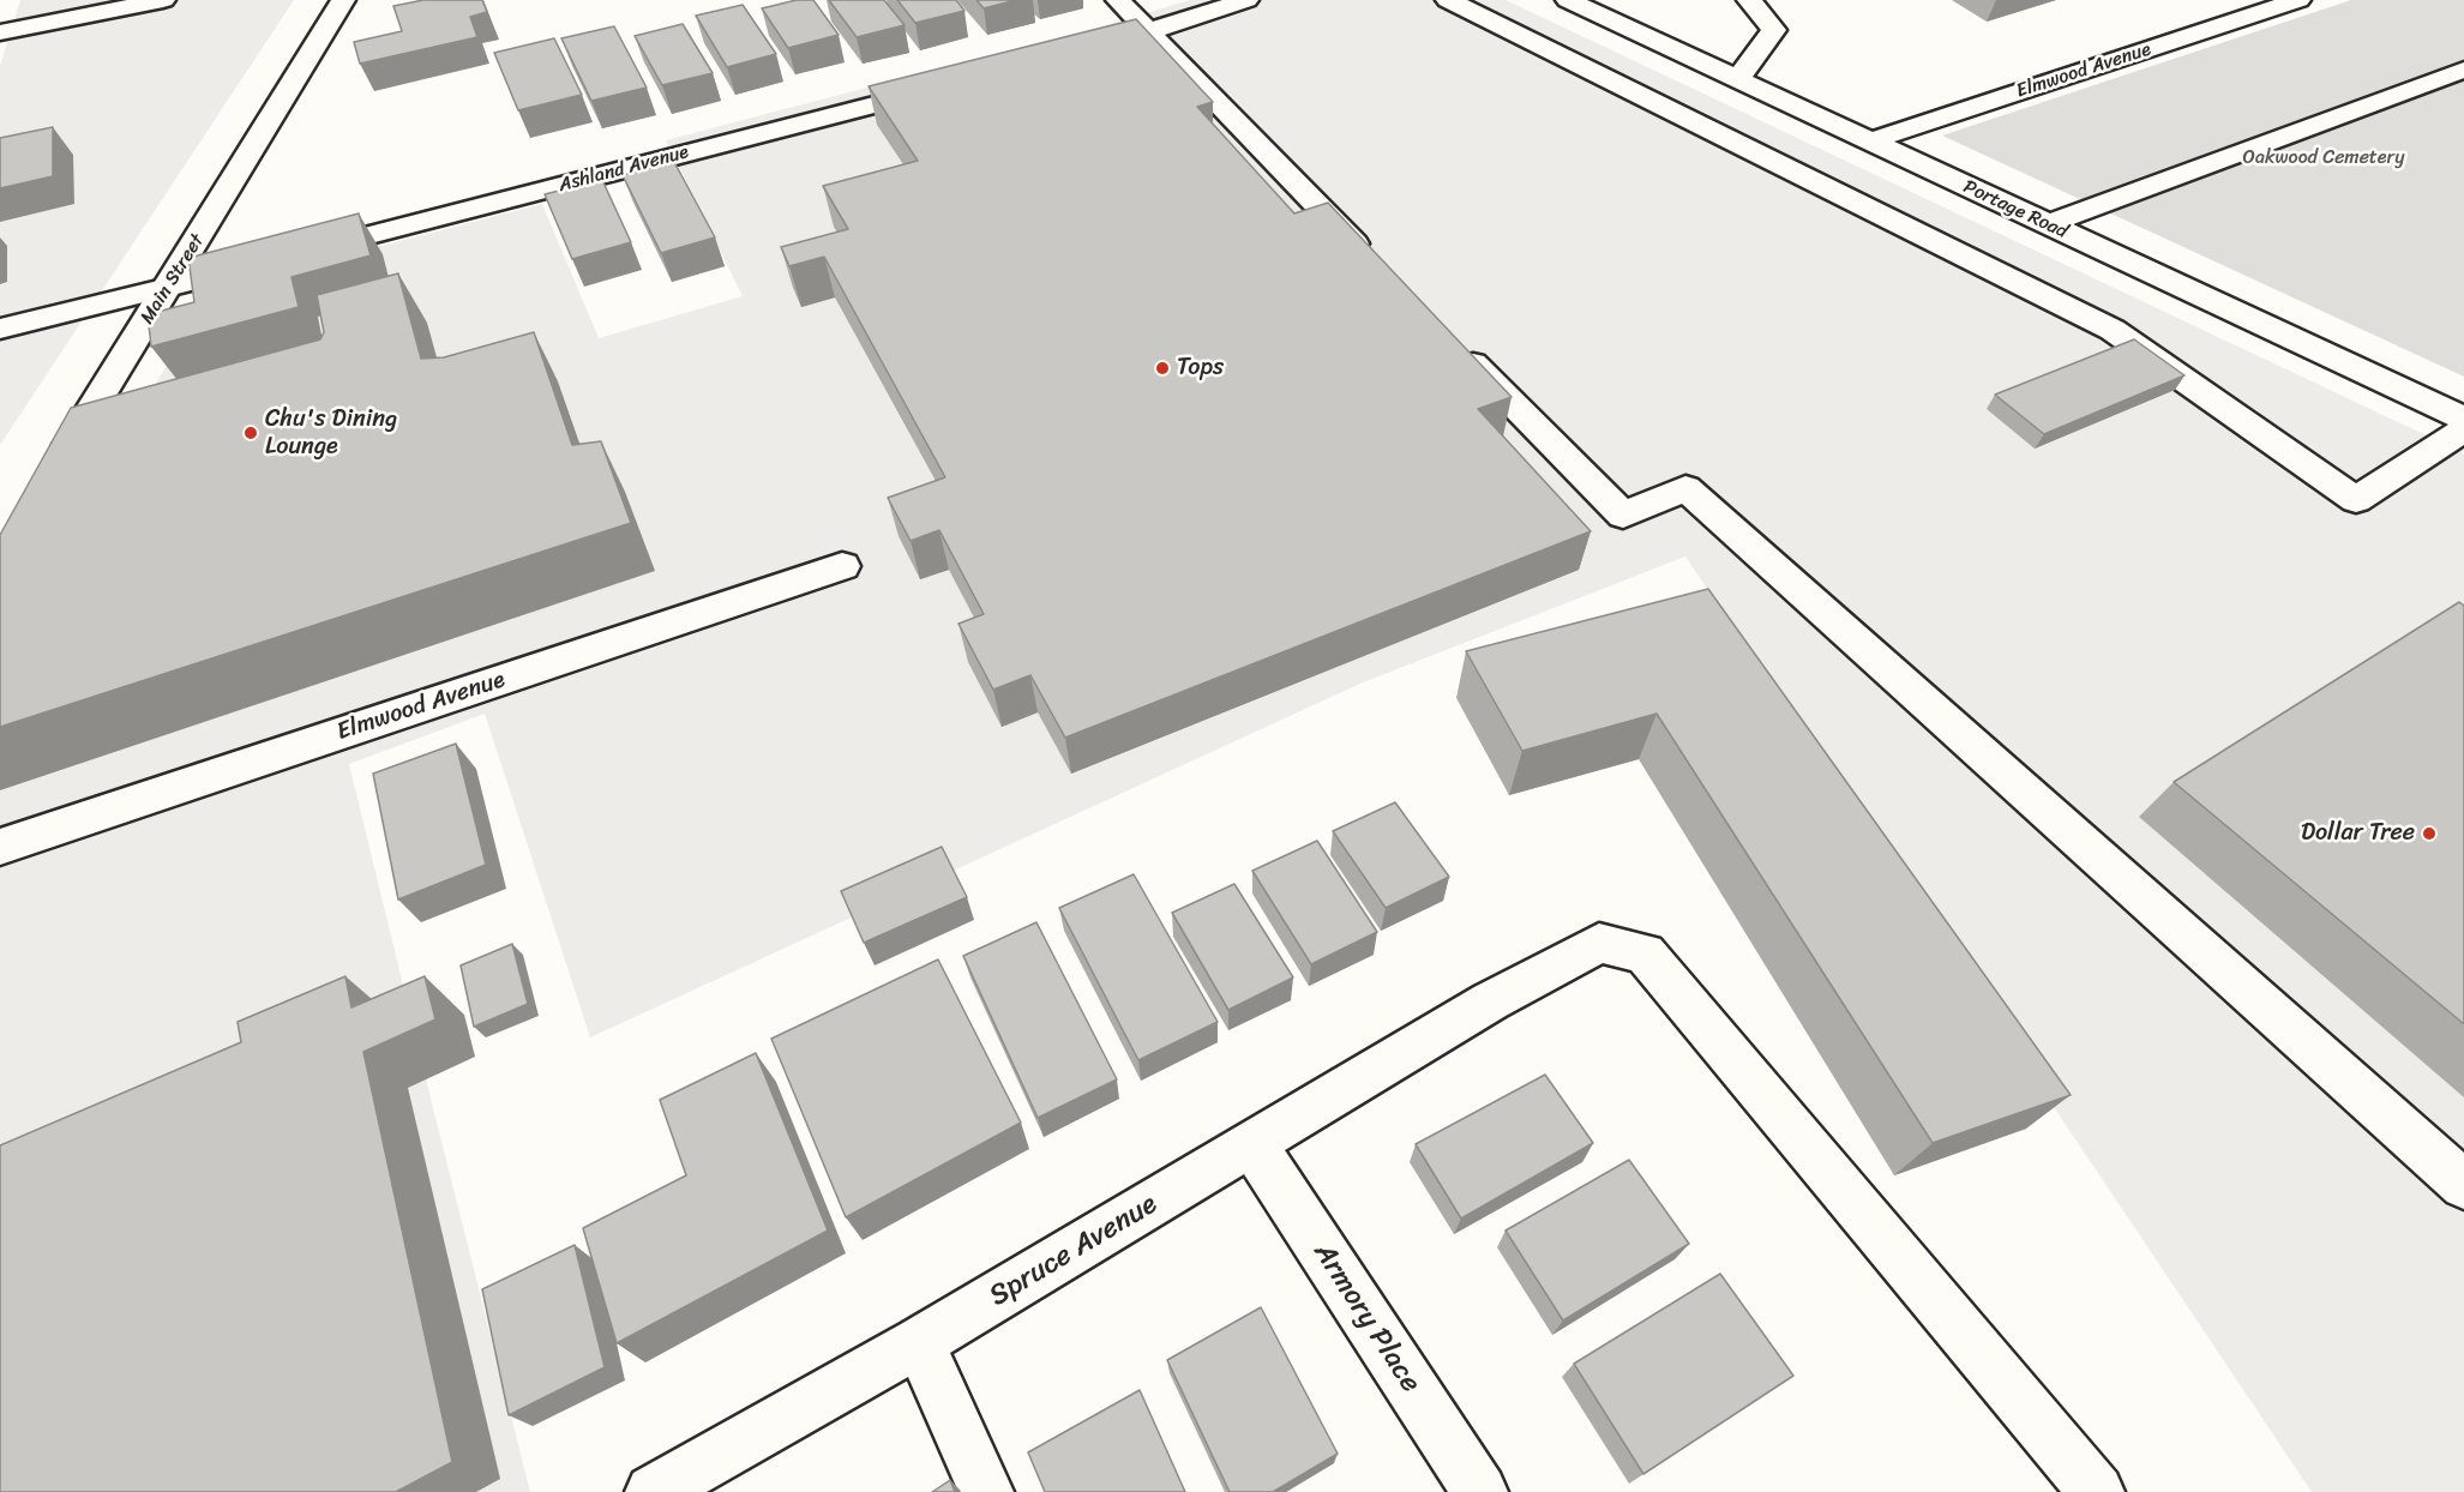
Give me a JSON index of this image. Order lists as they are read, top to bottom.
{
  "streets": {
    "street": [
      "Elmwood Avenue",
      "Ashland Avenue",
      "Portage Road",
      "Main Street",
      "Spruce Avenue",
      "Armory Place"
    ]
  },
  "crossings": [
    ["Elmwood Avenue", "Portage Road"],
    ["Spruce Avenue", "Armory Place"]
  ],
  "parks": ["Oakwood Cemetery"],
  "places": ["Tops", "Chu's Dining Lounge", "Dollar Tree"]
}
